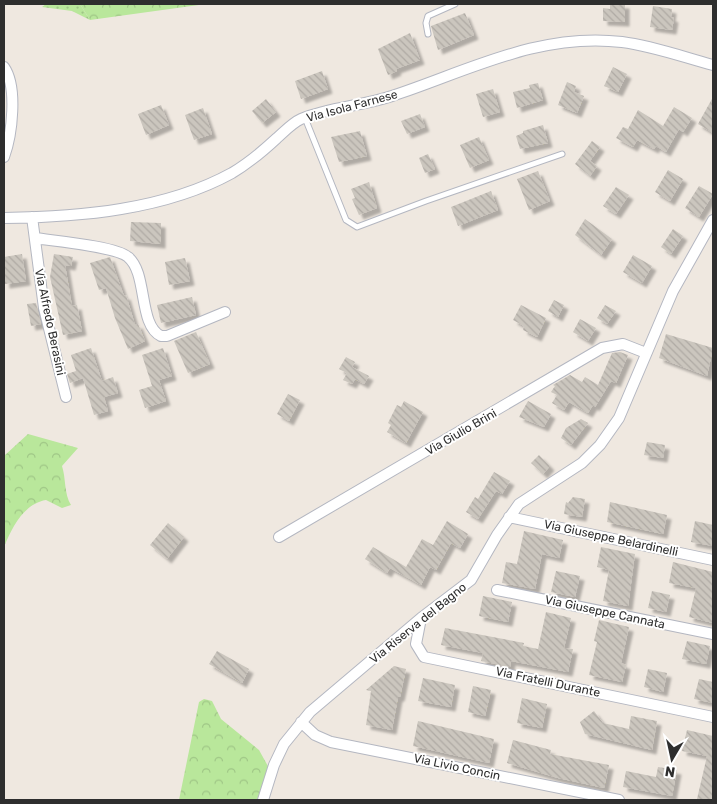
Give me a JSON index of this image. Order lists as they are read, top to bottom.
{
  "streets": {
    "street": [
      "Via Isola Farnese",
      "Via Alfredo Berasini",
      "Via Giulio Brini",
      "Via Giuseppe Belardinelli",
      "Via Giuseppe Cannata",
      "Via Riserva del Bagno",
      "Via Fratelli Durante",
      "Via Livio Concin"
    ]
  },
  "crossings": [
    ["Via Isola Farnese", "Via Alfredo Berasini"],
    ["Via Giulio Brini", "Via Riserva del Bagno"],
    ["Via Giuseppe Belardinelli", "Via Riserva del Bagno"],
    ["Via Riserva del Bagno", "Via Fratelli Durante"],
    ["Via Riserva del Bagno", "Via Livio Concin"]
  ],
  "north": "bottom"
}
